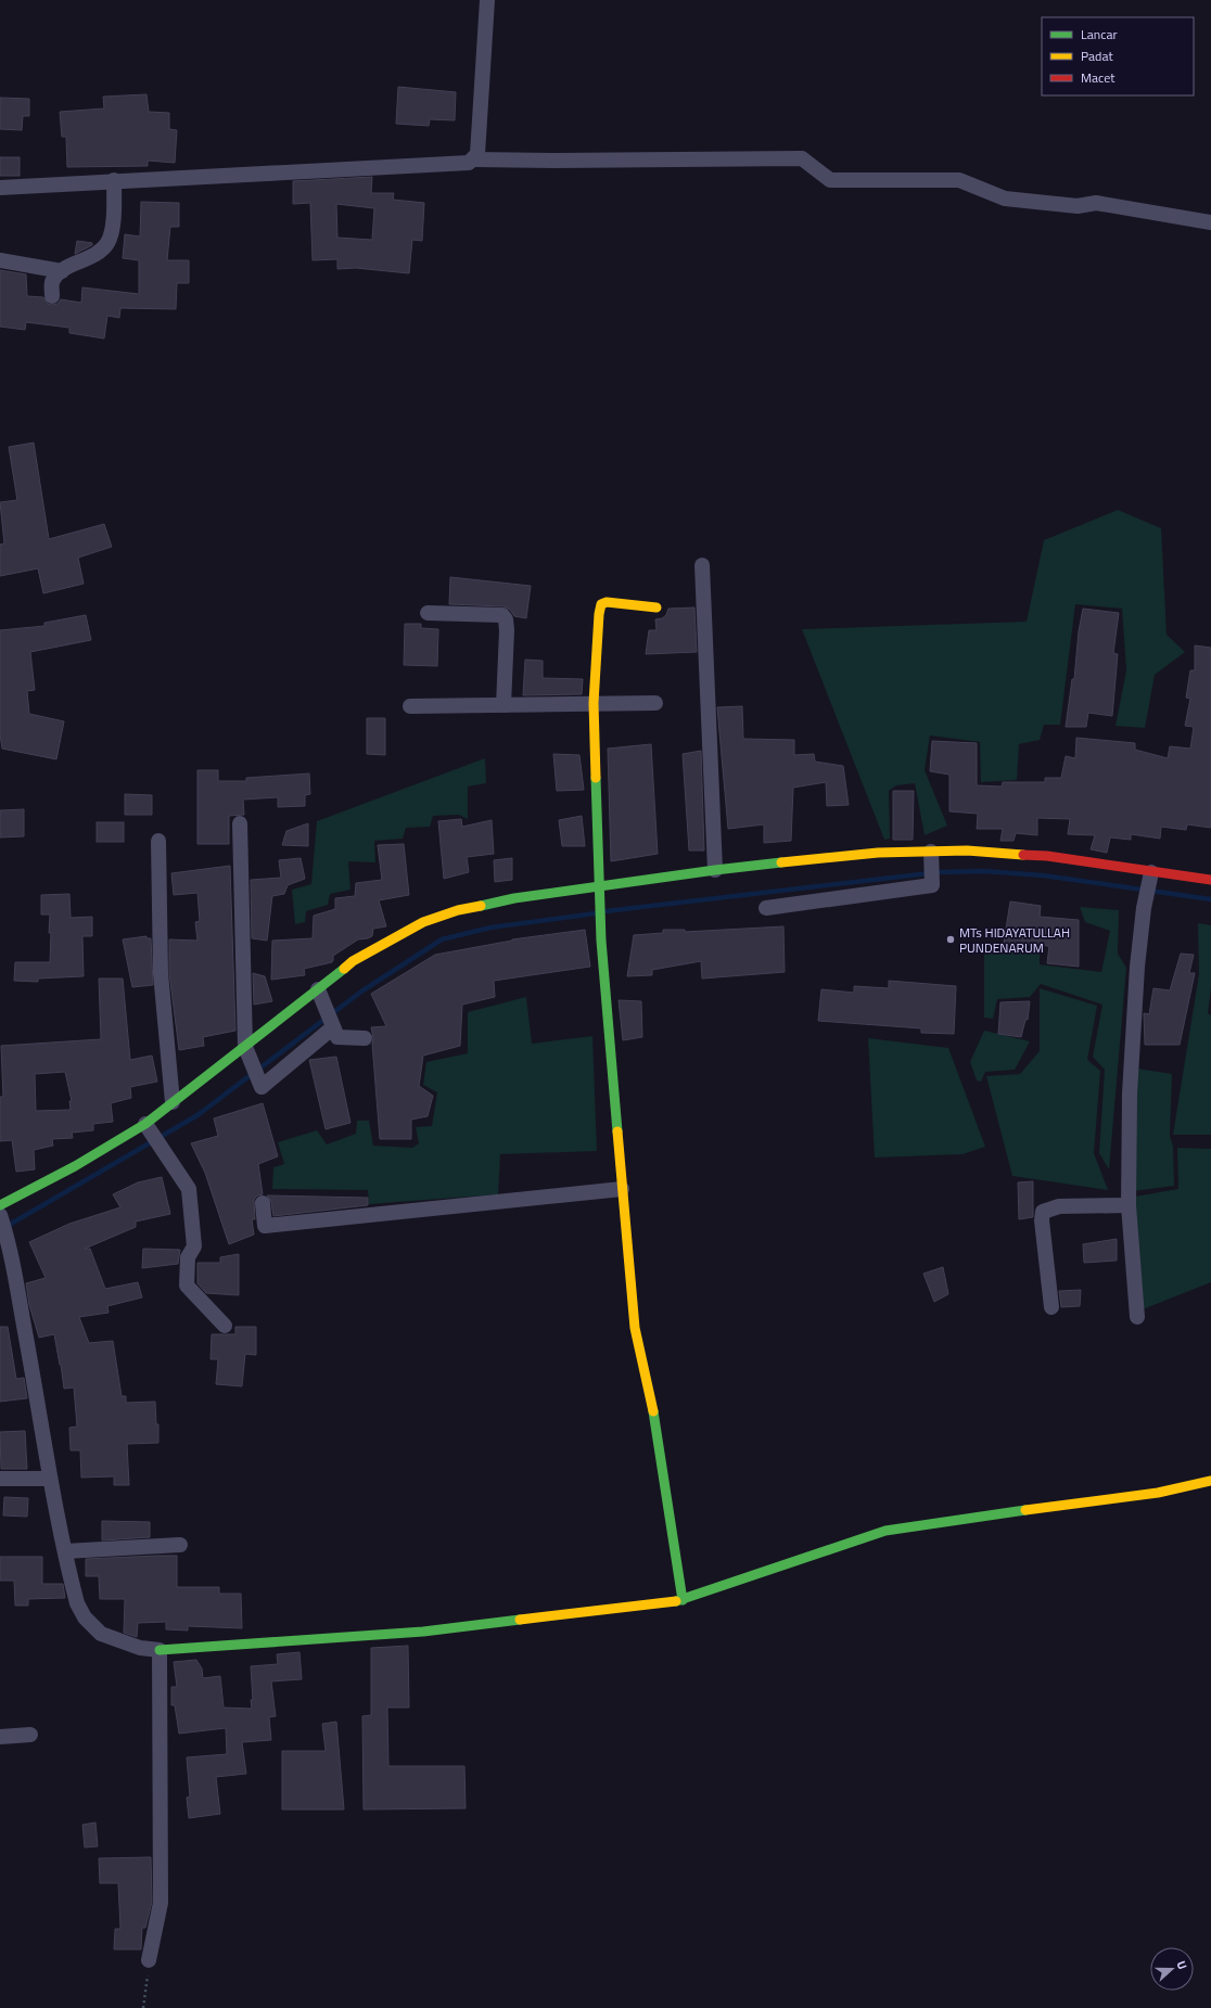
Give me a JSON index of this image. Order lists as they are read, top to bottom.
{
  "places": ["MTs HIDAYATULLAH PUNDENARUM"],
  "legend": ["Lancar", "Padat", "Macet"],
  "north": "right"
}
